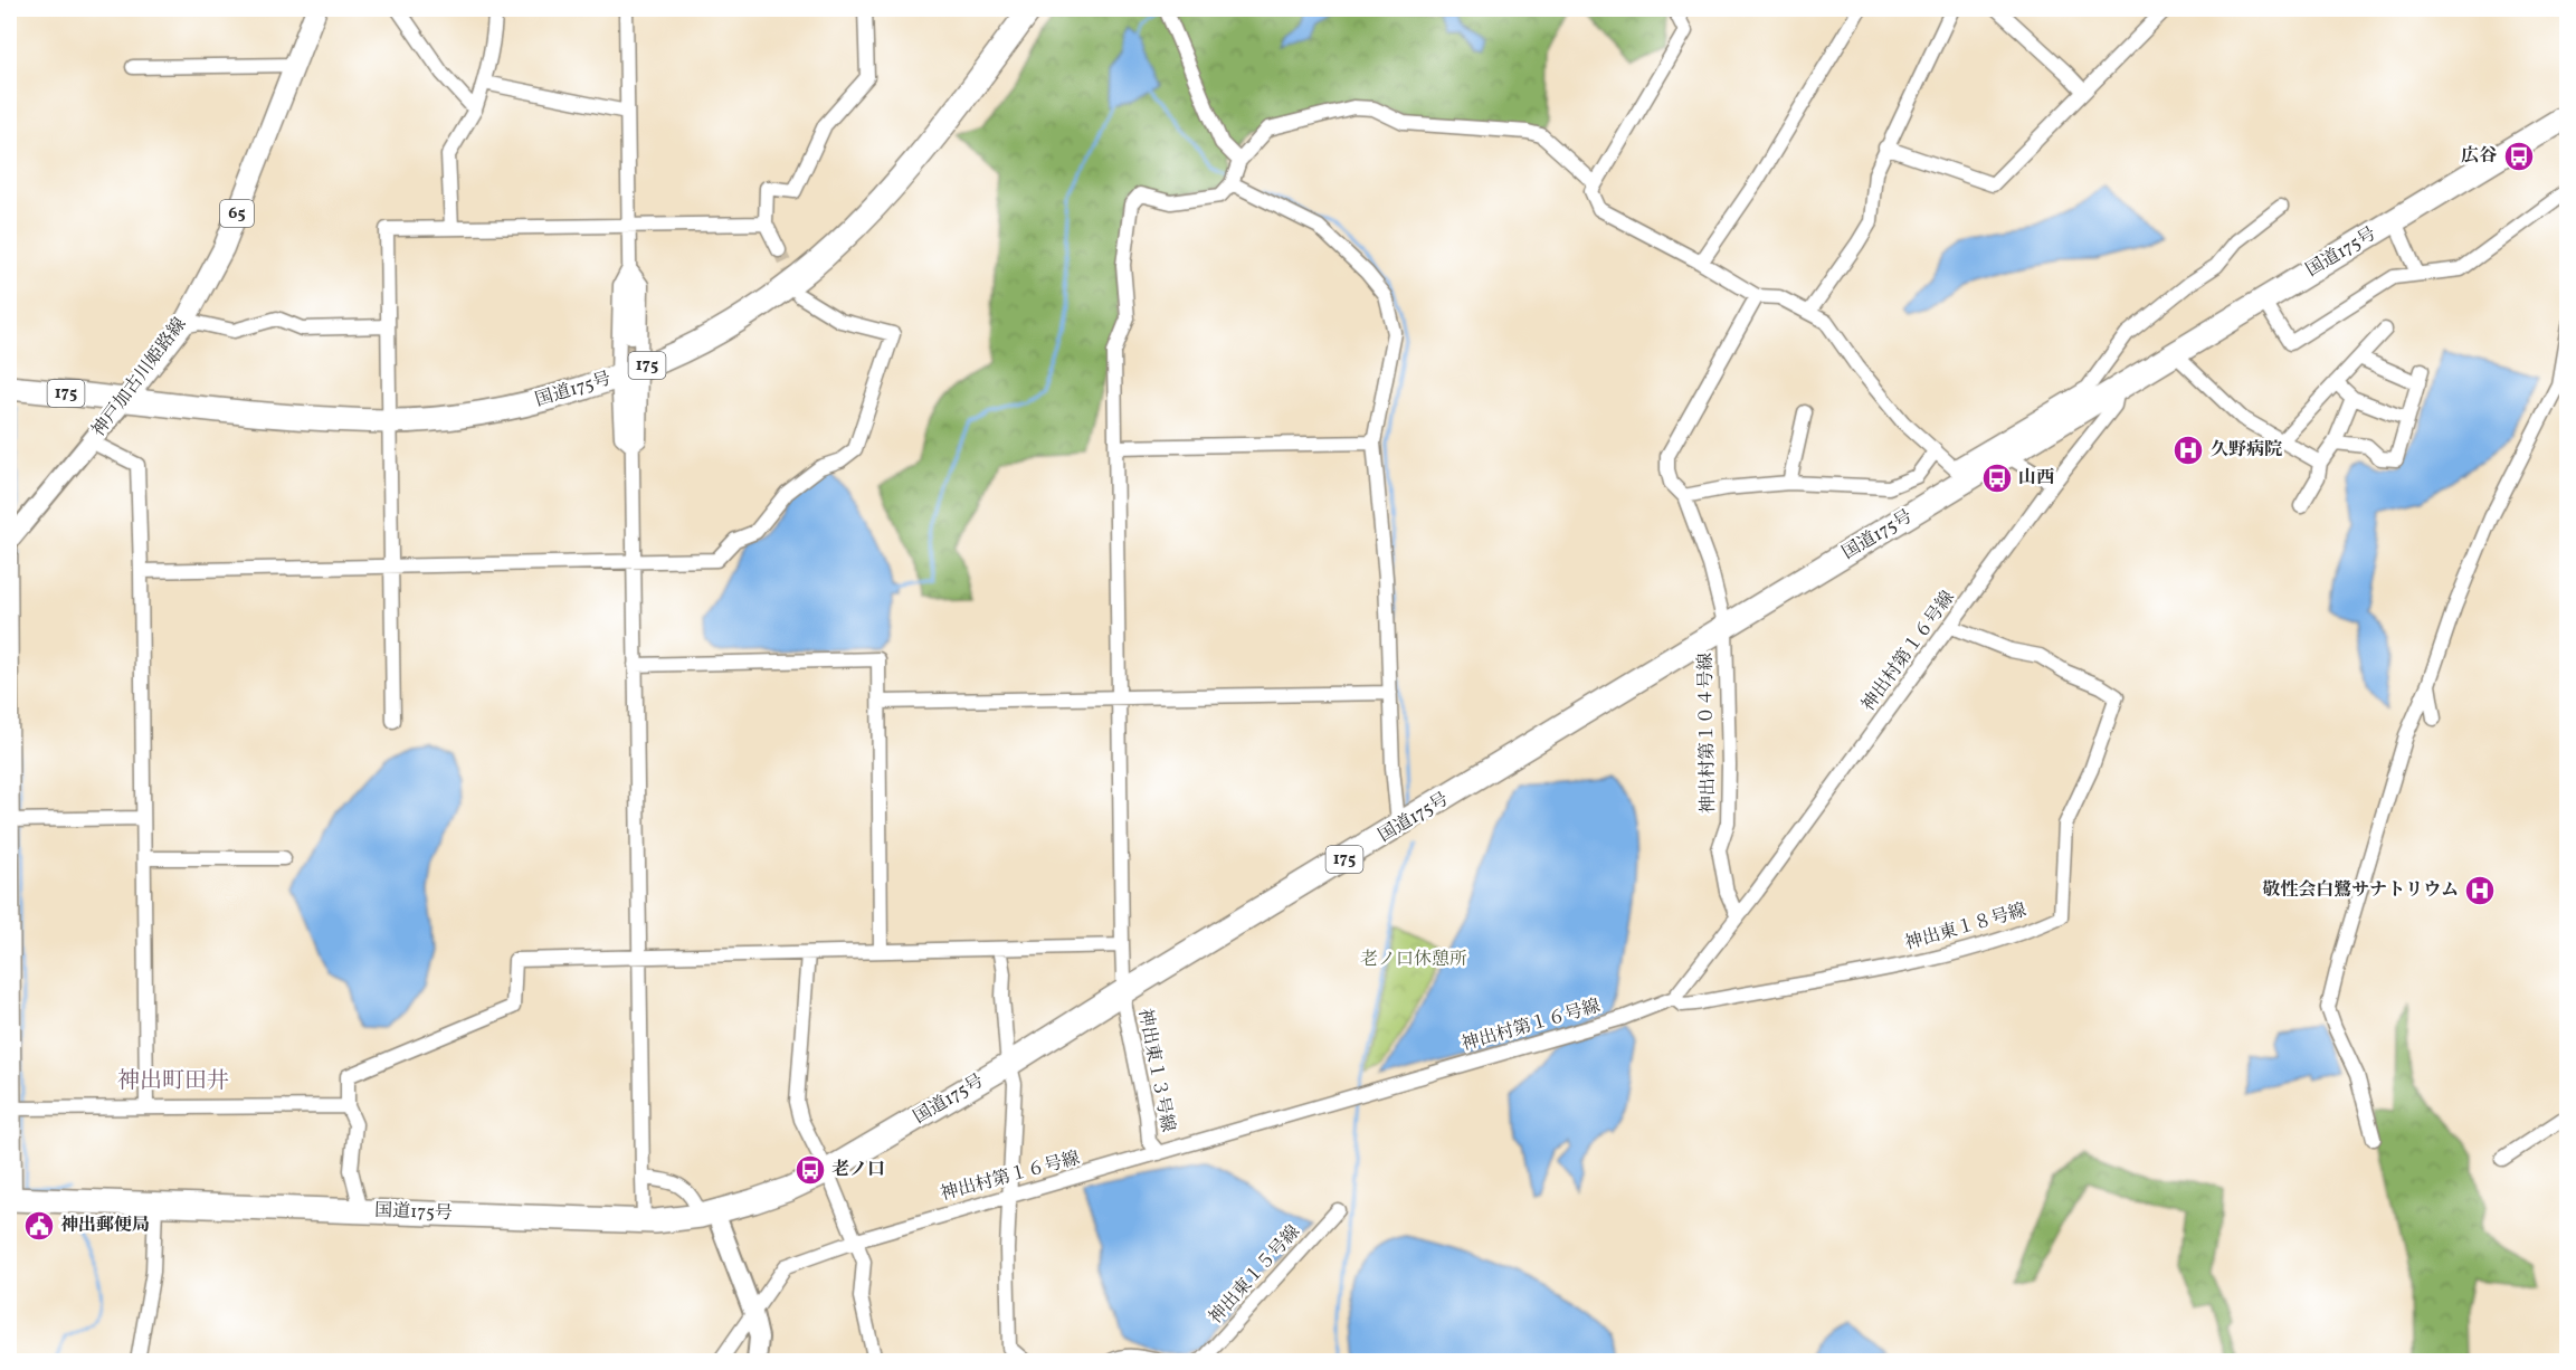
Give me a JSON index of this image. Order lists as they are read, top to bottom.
{
  "streets": {
    "highway": ["国道175号", "175"],
    "main road": ["65", "神戸加古川姫路線"],
    "street": [
      "神出村第１６号線",
      "神出村第１０４号線",
      "神出東１８号線",
      "神出東１３号線",
      "神出東１５号線"
    ]
  },
  "crossings": [
    ["国道175号", "神戸加古川姫路線"],
    ["国道175号", "神出村第１６号線"],
    ["国道175号", "神出村第１０４号線"],
    ["国道175号", "神出東１３号線"],
    ["神出村第１６号線", "神出村第１０４号線"],
    ["神出村第１６号線", "神出東１８号線"],
    ["神出村第１６号線", "神出東１３号線"]
  ],
  "districts": ["神出町田井"],
  "parks": ["老ノ口休憩所"],
  "places": {
    "bus stop": ["広谷", "山西", "老ノ口"],
    "hospital": ["久野病院", "敬性会白鷺サナトリウム"],
    "public building": ["神出郵便局"]
  }
}
